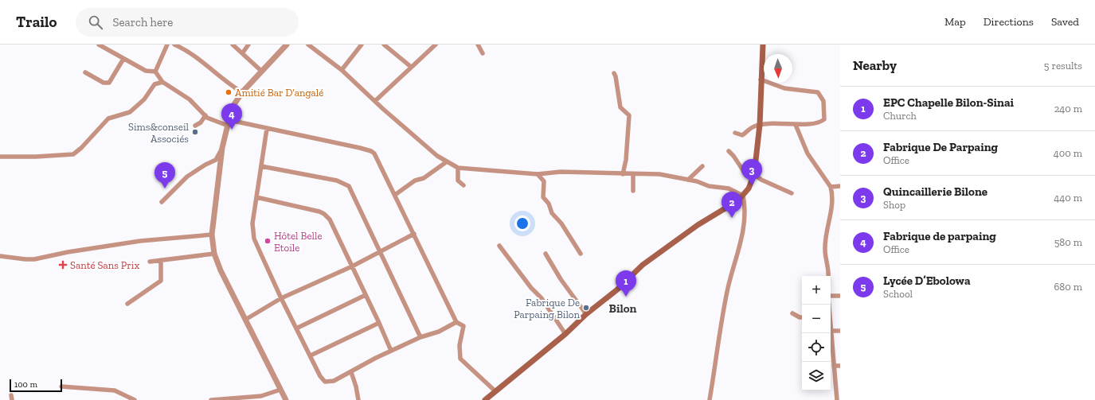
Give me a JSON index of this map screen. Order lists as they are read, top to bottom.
{
  "districts": ["Bilon"],
  "places": {
    "other": [
      "Amitié Bar D’angalé",
      "Sims&conseil Associés",
      "Hôtel Belle Etoile",
      "Fabrique De Parpaing Bilon"
    ],
    "health": ["Santé Sans Prix"]
  },
  "scale_bar": "100 m",
  "north": "bottom",
  "page": {
    "header": "Trailo",
    "search": "Search here",
    "nav": ["Map", "Directions", "Saved"],
    "heading": ["Nearby", "5 results"],
    "list": [
      {
        "mark": "1",
        "name": "EPC Chapelle Bilon-Sinai",
        "note": "Church",
        "value": "240 m"
      },
      {
        "mark": "2",
        "name": "Fabrique De Parpaing",
        "note": "Office",
        "value": "400 m"
      },
      {
        "mark": "3",
        "name": "Quincaillerie Bilone",
        "note": "Shop",
        "value": "440 m"
      },
      {
        "mark": "4",
        "name": "Fabrique de parpaing",
        "note": "Office",
        "value": "580 m"
      },
      {
        "mark": "5",
        "name": "Lycée D’Ebolowa",
        "note": "School",
        "value": "680 m"
      }
    ],
    "pins": [
      "4",
      "3",
      "5",
      "2",
      "1"
    ],
    "map_buttons": ["+", "−"],
    "scale": "100 m"
  }
}
